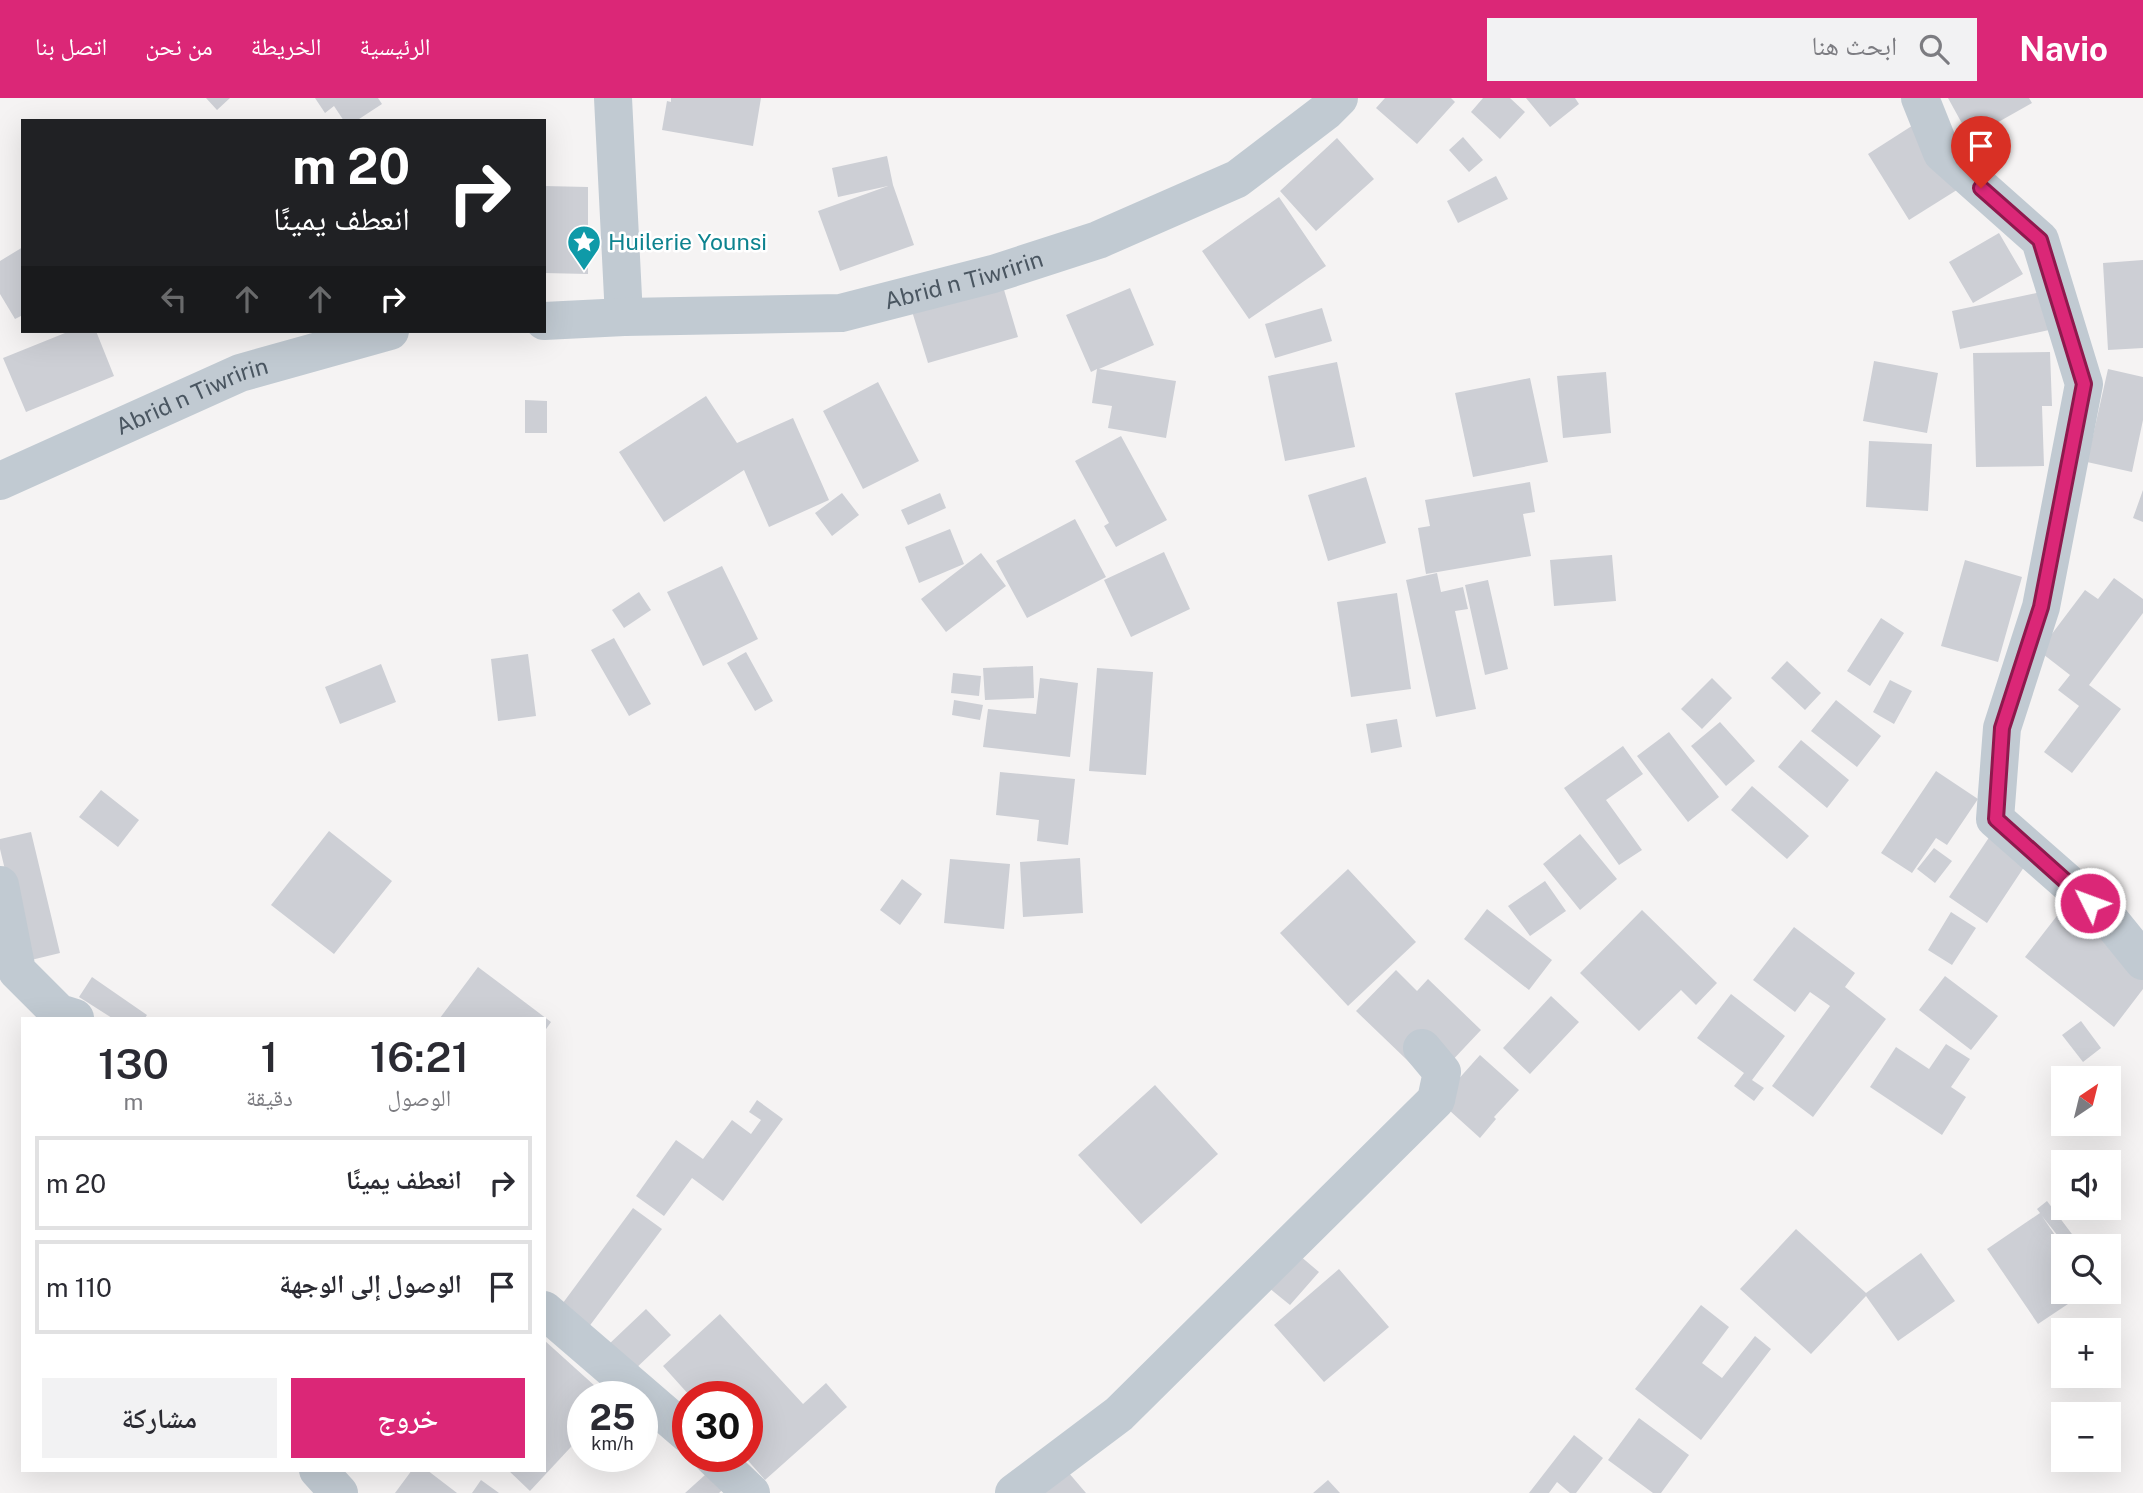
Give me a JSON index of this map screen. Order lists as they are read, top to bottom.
{
  "streets": {
    "street": ["Abrid n Tiwririn"]
  },
  "places": {
    "place": ["Huilerie Younsi"]
  },
  "north": "top right",
  "page": {
    "header": "Navio",
    "search": "ابحث هنا",
    "nav": [
      "الرئيسية",
      "الخريطة",
      "من نحن",
      "اتصل بنا"
    ],
    "turn": ["20 m", "انعطف يمينًا"],
    "eta": [
      "16:21",
      "الوصول",
      "1",
      "دقيقة",
      "130",
      "m"
    ],
    "map_buttons": ["+", "−"],
    "list": [
      {
        "name": "انعطف يمينًا",
        "value": "20 m"
      },
      {
        "name": "الوصول إلى الوجهة",
        "value": "110 m"
      }
    ],
    "buttons": ["خروج", "مشاركة"],
    "speed": "25 km/h",
    "limit": "30"
  }
}
